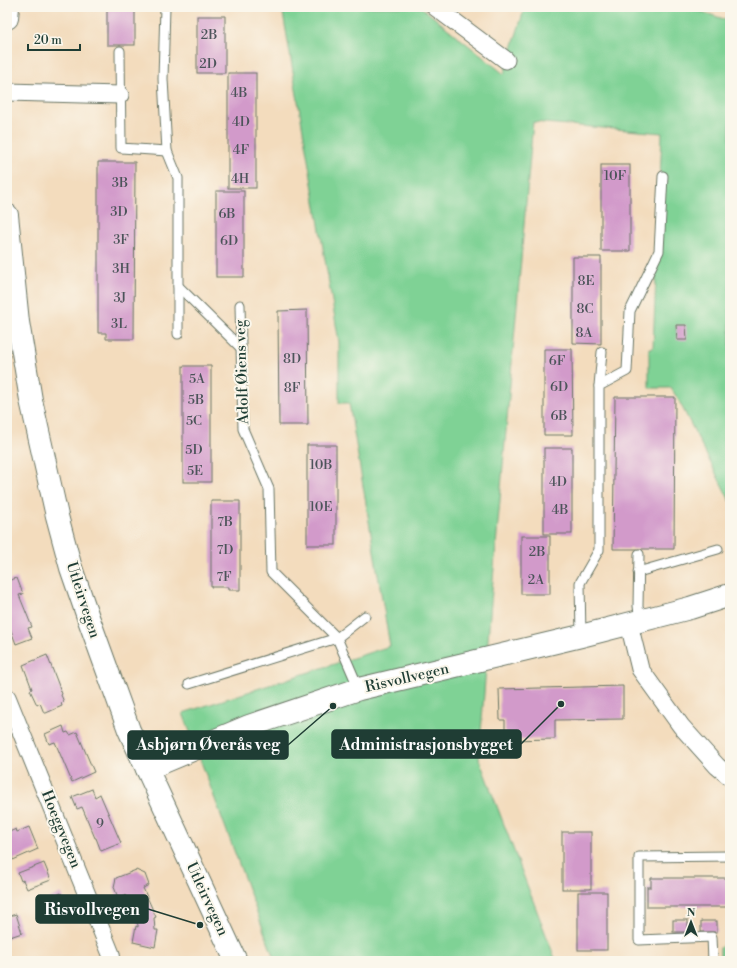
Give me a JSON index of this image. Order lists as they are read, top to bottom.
{
  "streets": {
    "main road": ["Utleirvegen", "Risvollvegen"],
    "street": ["Hoeggvegen"],
    "lane": ["Adolf Øiens veg"]
  },
  "crossings": [
    ["Adolf Øiens veg", "Risvollvegen"],
    ["Utleirvegen", "Risvollvegen"]
  ],
  "places": ["Administrasjonsbygget", "Asbjørn Øverås veg", "Risvollvegen"],
  "house_numbers": [
    "2B",
    "2D",
    "4B",
    "4D",
    "4F",
    "10F",
    "4H",
    "3B",
    "3D",
    "6B",
    "3F",
    "6D",
    "3H",
    "8E",
    "3J",
    "8C",
    "3L",
    "8A",
    "8D",
    "6F",
    "5A",
    "6D",
    "8F",
    "5B",
    "6B",
    "5C",
    "5D",
    "10B",
    "5E",
    "4D",
    "10E",
    "4B",
    "7B",
    "7D",
    "2B",
    "7F",
    "2A",
    "9"
  ],
  "scale_bar": "20 m",
  "north": "top"
}
